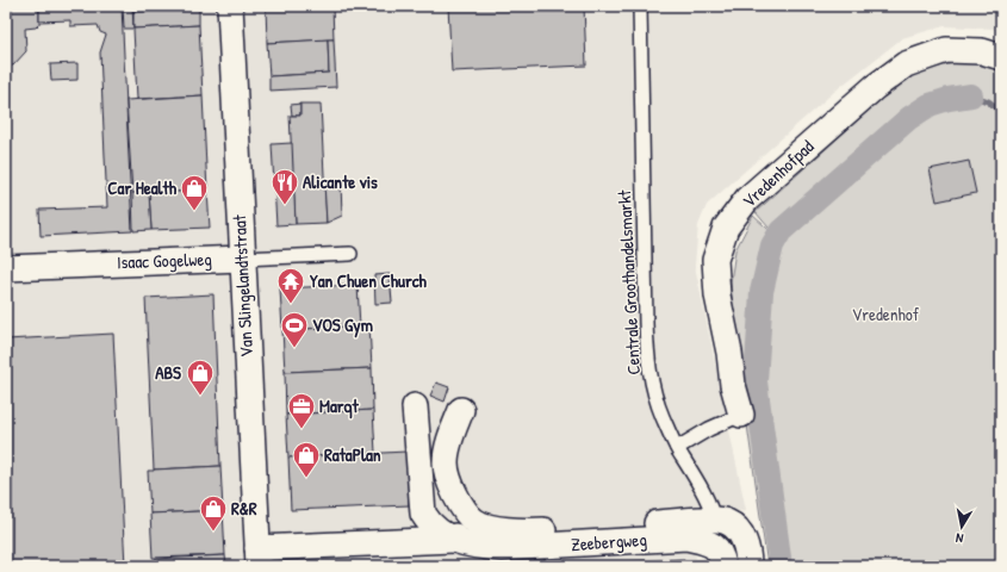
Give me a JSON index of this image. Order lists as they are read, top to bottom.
{
  "streets": {
    "street": [
      "Vredenhofpad",
      "Isaac Gogelweg",
      "Van Slingelandtstraat",
      "Zeebergweg"
    ],
    "lane": ["Centrale Groothandelsmarkt"]
  },
  "crossings": [
    ["Isaac Gogelweg", "Van Slingelandtstraat"],
    ["Centrale Groothandelsmarkt", "Zeebergweg"],
    ["Van Slingelandtstraat", "Zeebergweg"]
  ],
  "parks": ["Vredenhof"],
  "places": {
    "restaurant": ["Alicante vis"],
    "shop": [
      "Car Health",
      "ABS",
      "RataPlan",
      "R&R"
    ],
    "temple": ["Yan Chuen Church"],
    "sports": ["VOS Gym"],
    "office": ["Marqt"]
  },
  "north": "bottom"
}
